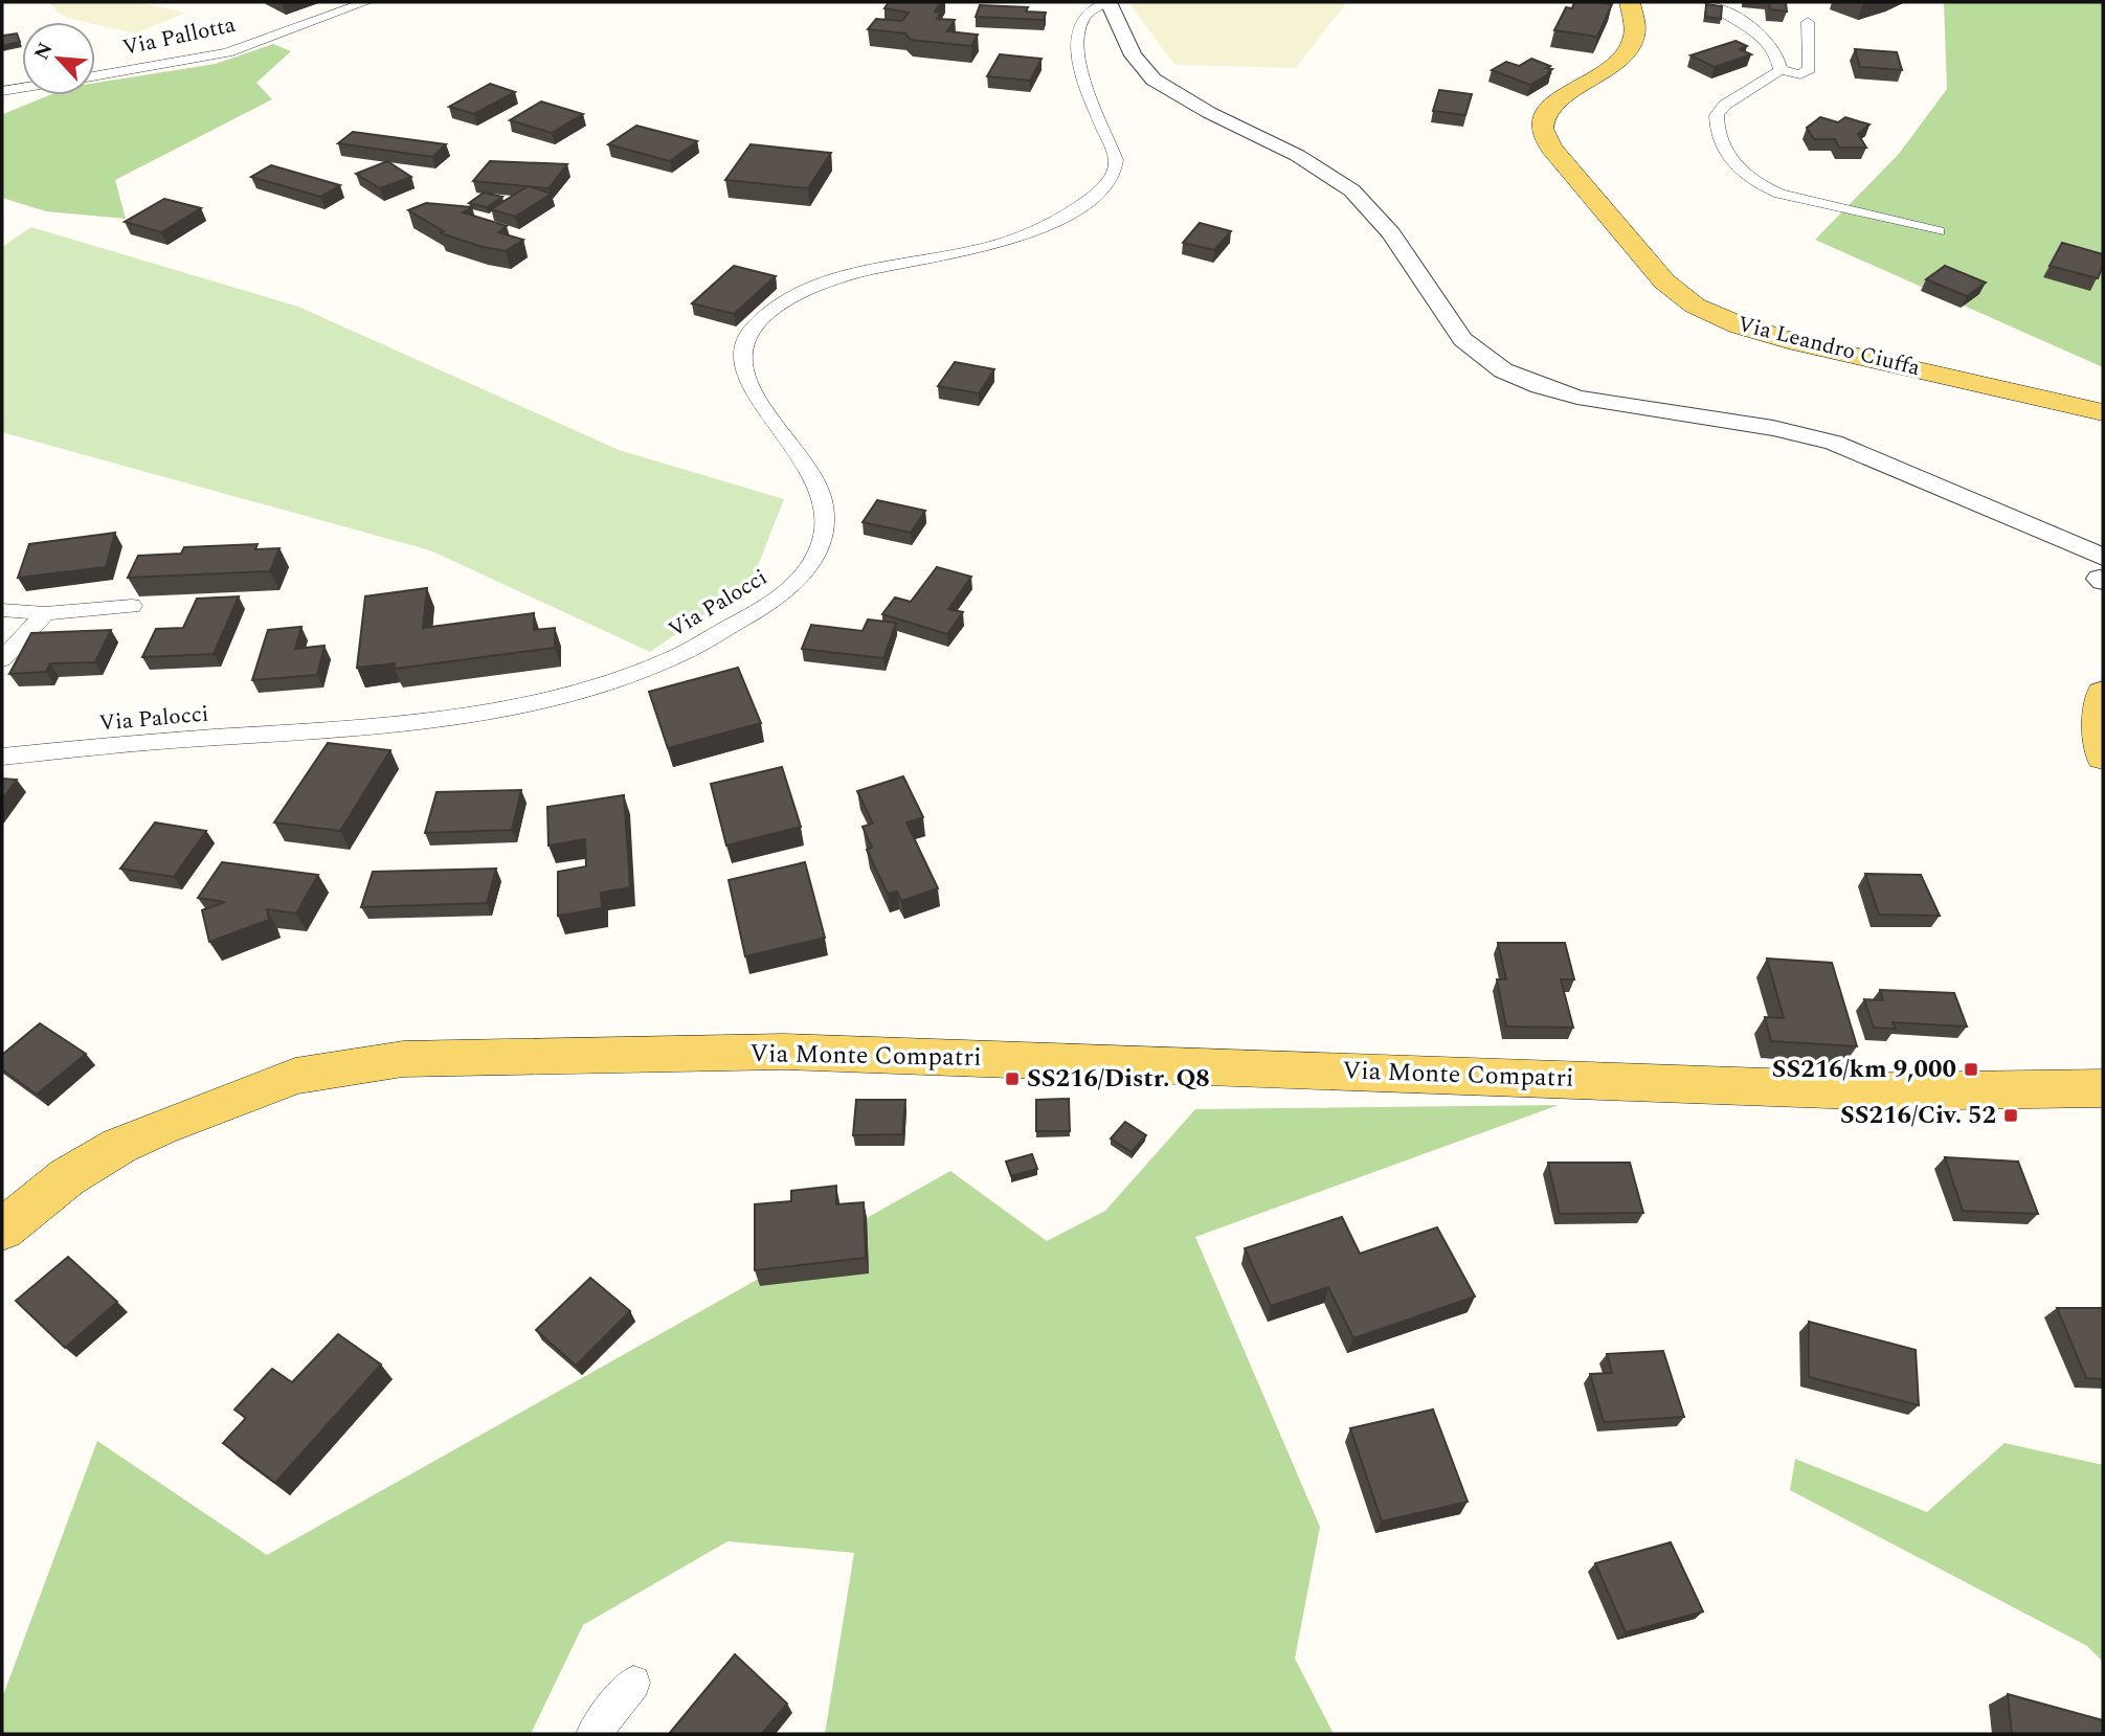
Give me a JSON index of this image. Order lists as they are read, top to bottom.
{
  "streets": {
    "main road": ["Via Leandro Ciuffa", "Via Monte Compatri"],
    "street": ["Via Pallotta", "Via Palocci"]
  },
  "places": {
    "transit": ["SS216/km 9,000", "SS216/Distr. Q8", "SS216/Civ. 52"]
  },
  "north": "top left"
}
